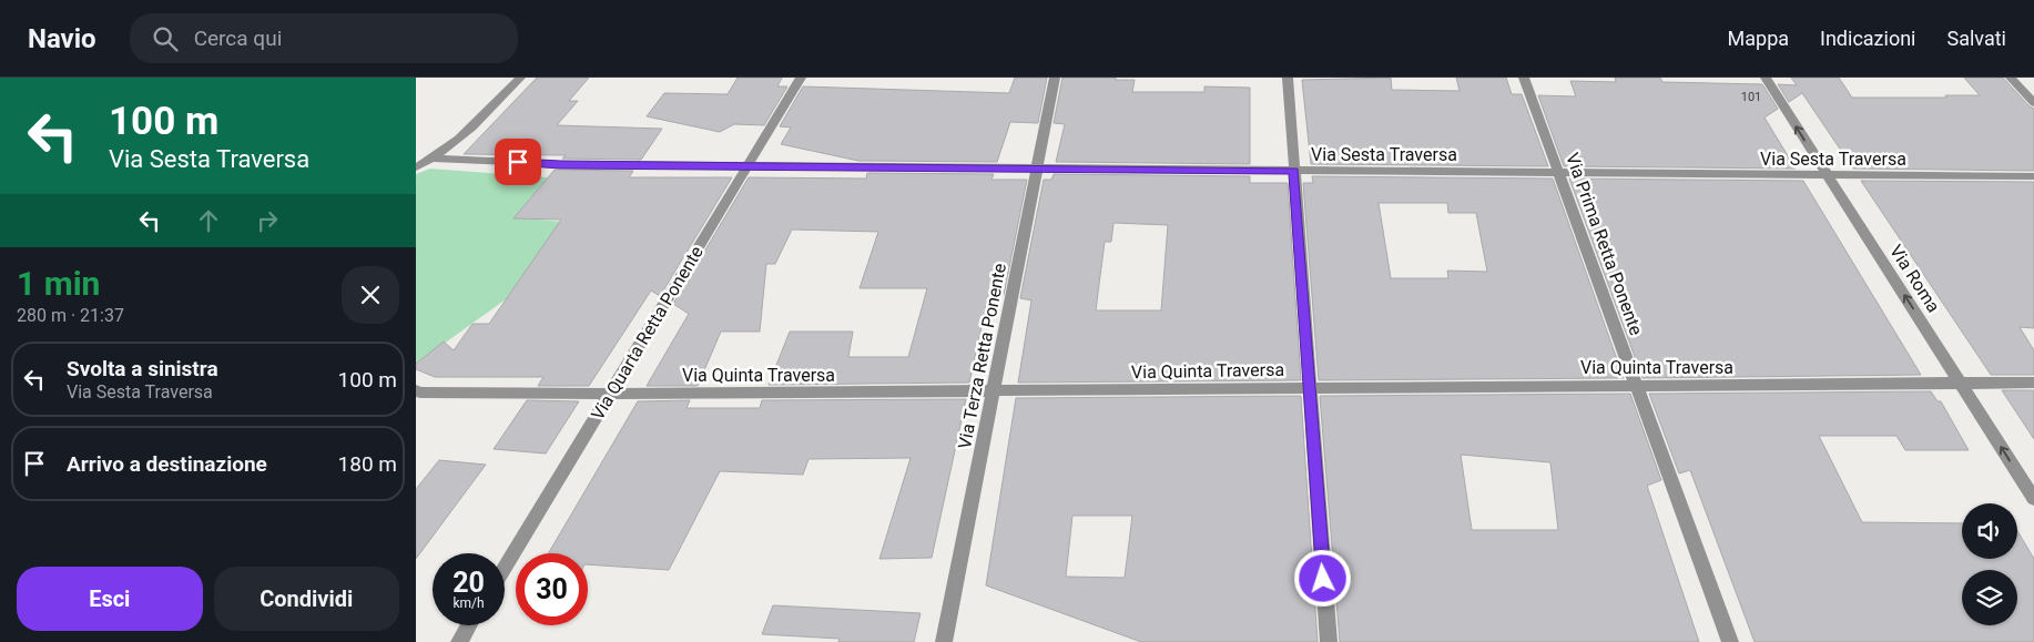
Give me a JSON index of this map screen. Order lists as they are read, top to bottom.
{
  "streets": {
    "street": [
      "Via Sesta Traversa",
      "Via Prima Retta Ponente",
      "Via Roma",
      "Via Quarta Retta Ponente",
      "Via Terza Retta Ponente",
      "Via Quinta Traversa"
    ]
  },
  "crossings": [
    ["Via Sesta Traversa", "Via Prima Retta Ponente"],
    ["Via Sesta Traversa", "Via Roma"],
    ["Via Sesta Traversa", "Via Quarta Retta Ponente"],
    ["Via Sesta Traversa", "Via Terza Retta Ponente"],
    ["Via Prima Retta Ponente", "Via Quinta Traversa"],
    ["Via Roma", "Via Quinta Traversa"],
    ["Via Quarta Retta Ponente", "Via Quinta Traversa"],
    ["Via Terza Retta Ponente", "Via Quinta Traversa"]
  ],
  "one_way": ["Via Roma"],
  "house_numbers": ["101"],
  "page": {
    "header": "Navio",
    "search": "Cerca qui",
    "nav": ["Mappa", "Indicazioni", "Salvati"],
    "turn": ["100 m", "Via Sesta Traversa"],
    "heading": ["1 min", "280 m · 21:37"],
    "list": [
      {
        "name": "Svolta a sinistra",
        "note": "Via Sesta Traversa",
        "value": "100 m"
      },
      {
        "name": "Arrivo a destinazione",
        "value": "180 m"
      }
    ],
    "speed": "20 km/h",
    "limit": "30",
    "buttons": ["Esci", "Condividi"]
  }
}
